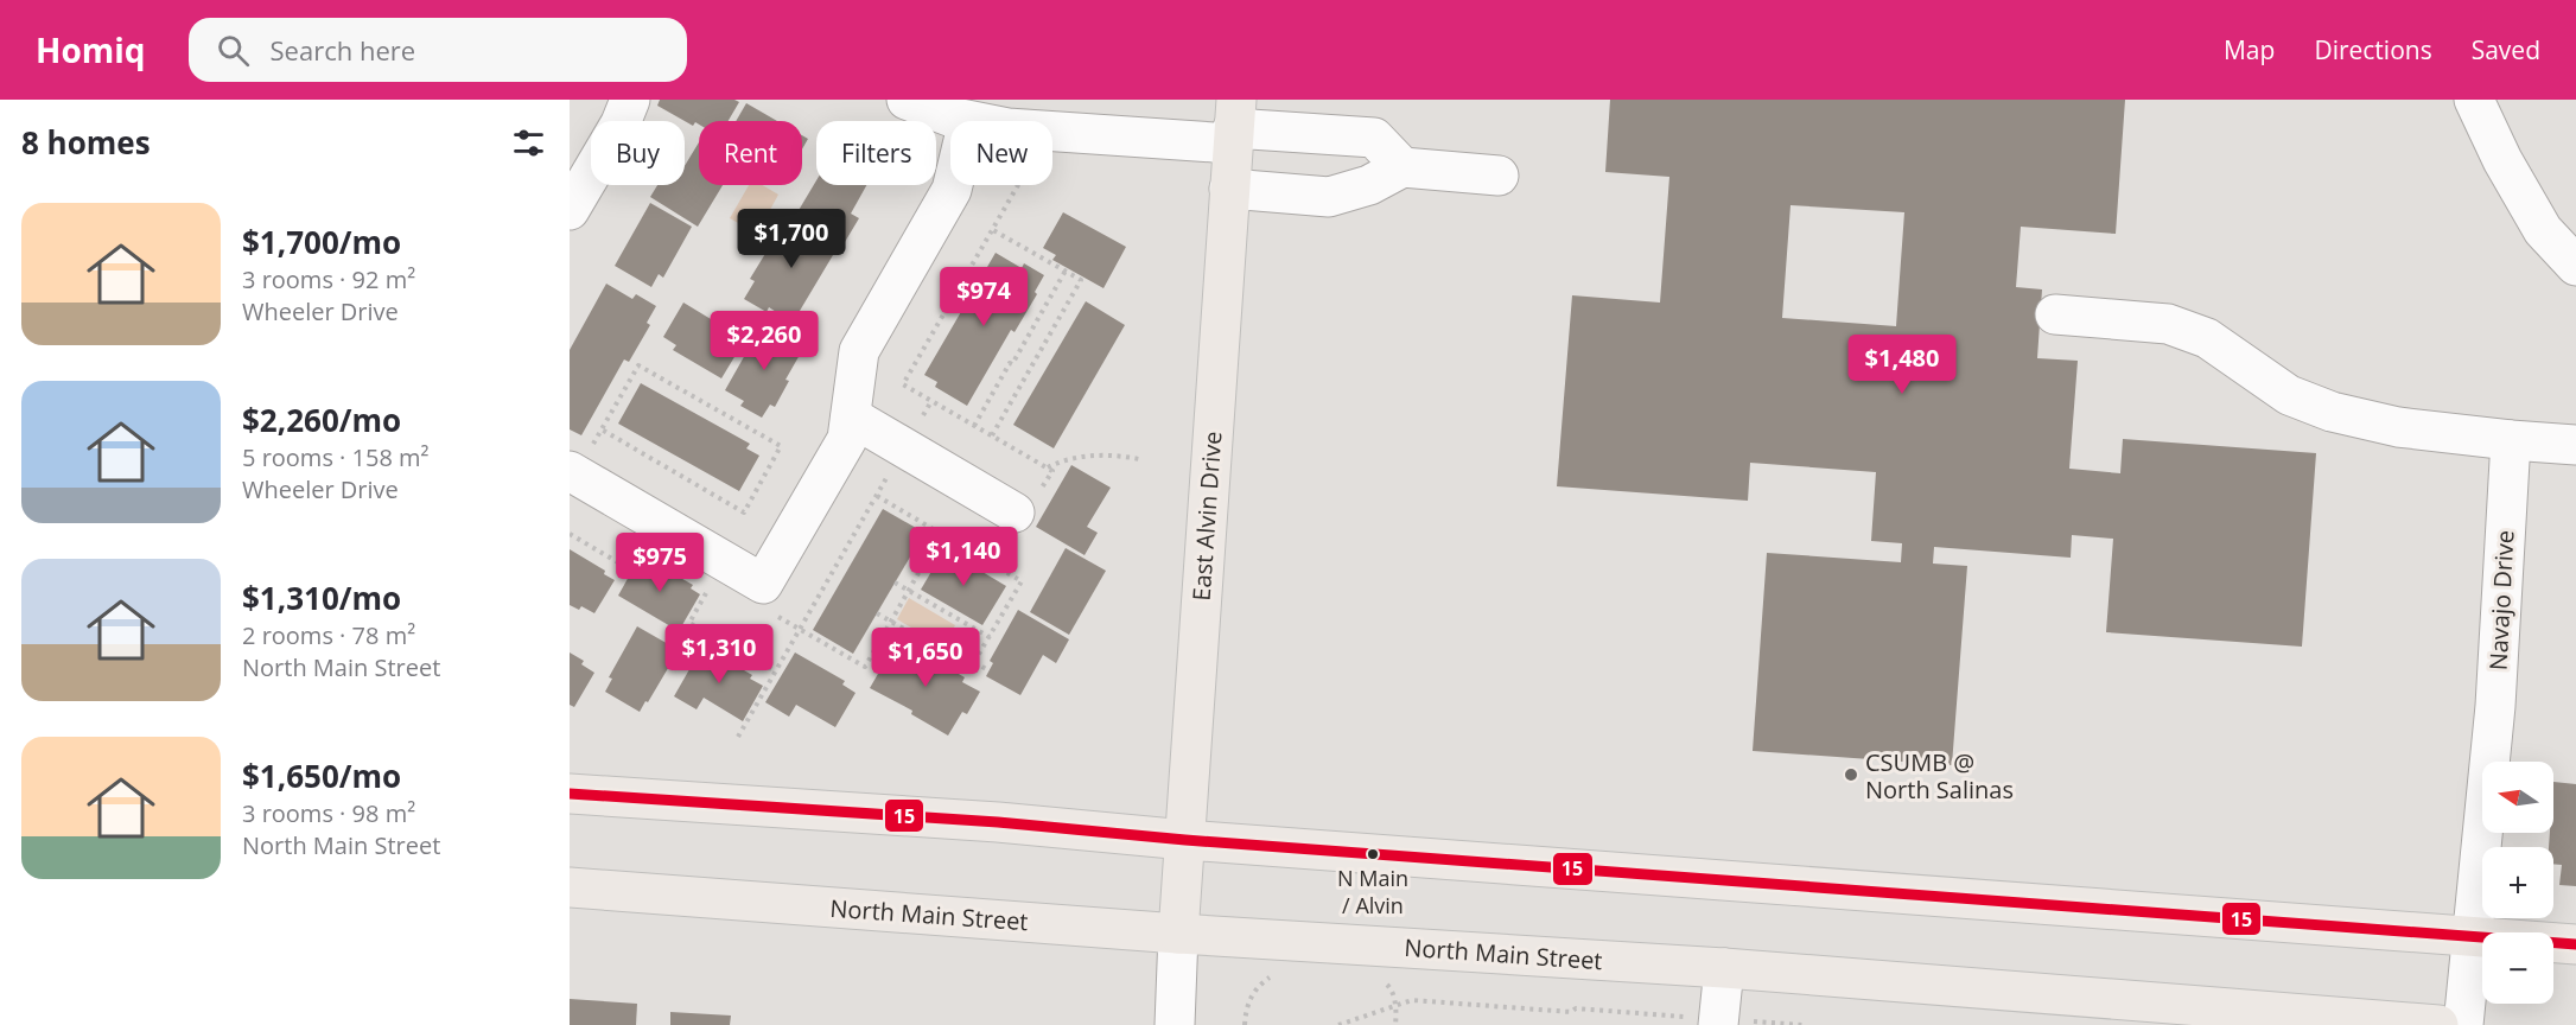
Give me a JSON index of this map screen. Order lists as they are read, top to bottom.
{
  "streets": {
    "main road": ["East Alvin Drive", "North Main Street"],
    "street": ["Navajo Drive"]
  },
  "crossings": [
    ["East Alvin Drive", "North Main Street"]
  ],
  "places": ["CSUMB @ North Salinas", "N Main / Alvin"],
  "lines": ["transit line 15"],
  "north": "left",
  "page": {
    "header": "Homiq",
    "search": "Search here",
    "nav": ["Map", "Directions", "Saved"],
    "heading": "8 homes",
    "chip": [
      "Buy",
      "Rent",
      "Filters",
      "New"
    ],
    "list": [
      {
        "name": "$1,700/mo",
        "note": "3 rooms · 92 m² · Wheeler Drive"
      },
      {
        "name": "$2,260/mo",
        "note": "5 rooms · 158 m² · Wheeler Drive"
      },
      {
        "name": "$1,310/mo",
        "note": "2 rooms · 78 m² · North Main Street"
      },
      {
        "name": "$1,650/mo",
        "note": "3 rooms · 98 m² · North Main Street"
      }
    ],
    "price": [
      "$1,700",
      "$974",
      "$2,260",
      "$1,480",
      "$1,140",
      "$975",
      "$1,310",
      "$1,650"
    ],
    "map_buttons": ["+", "−"]
  }
}
